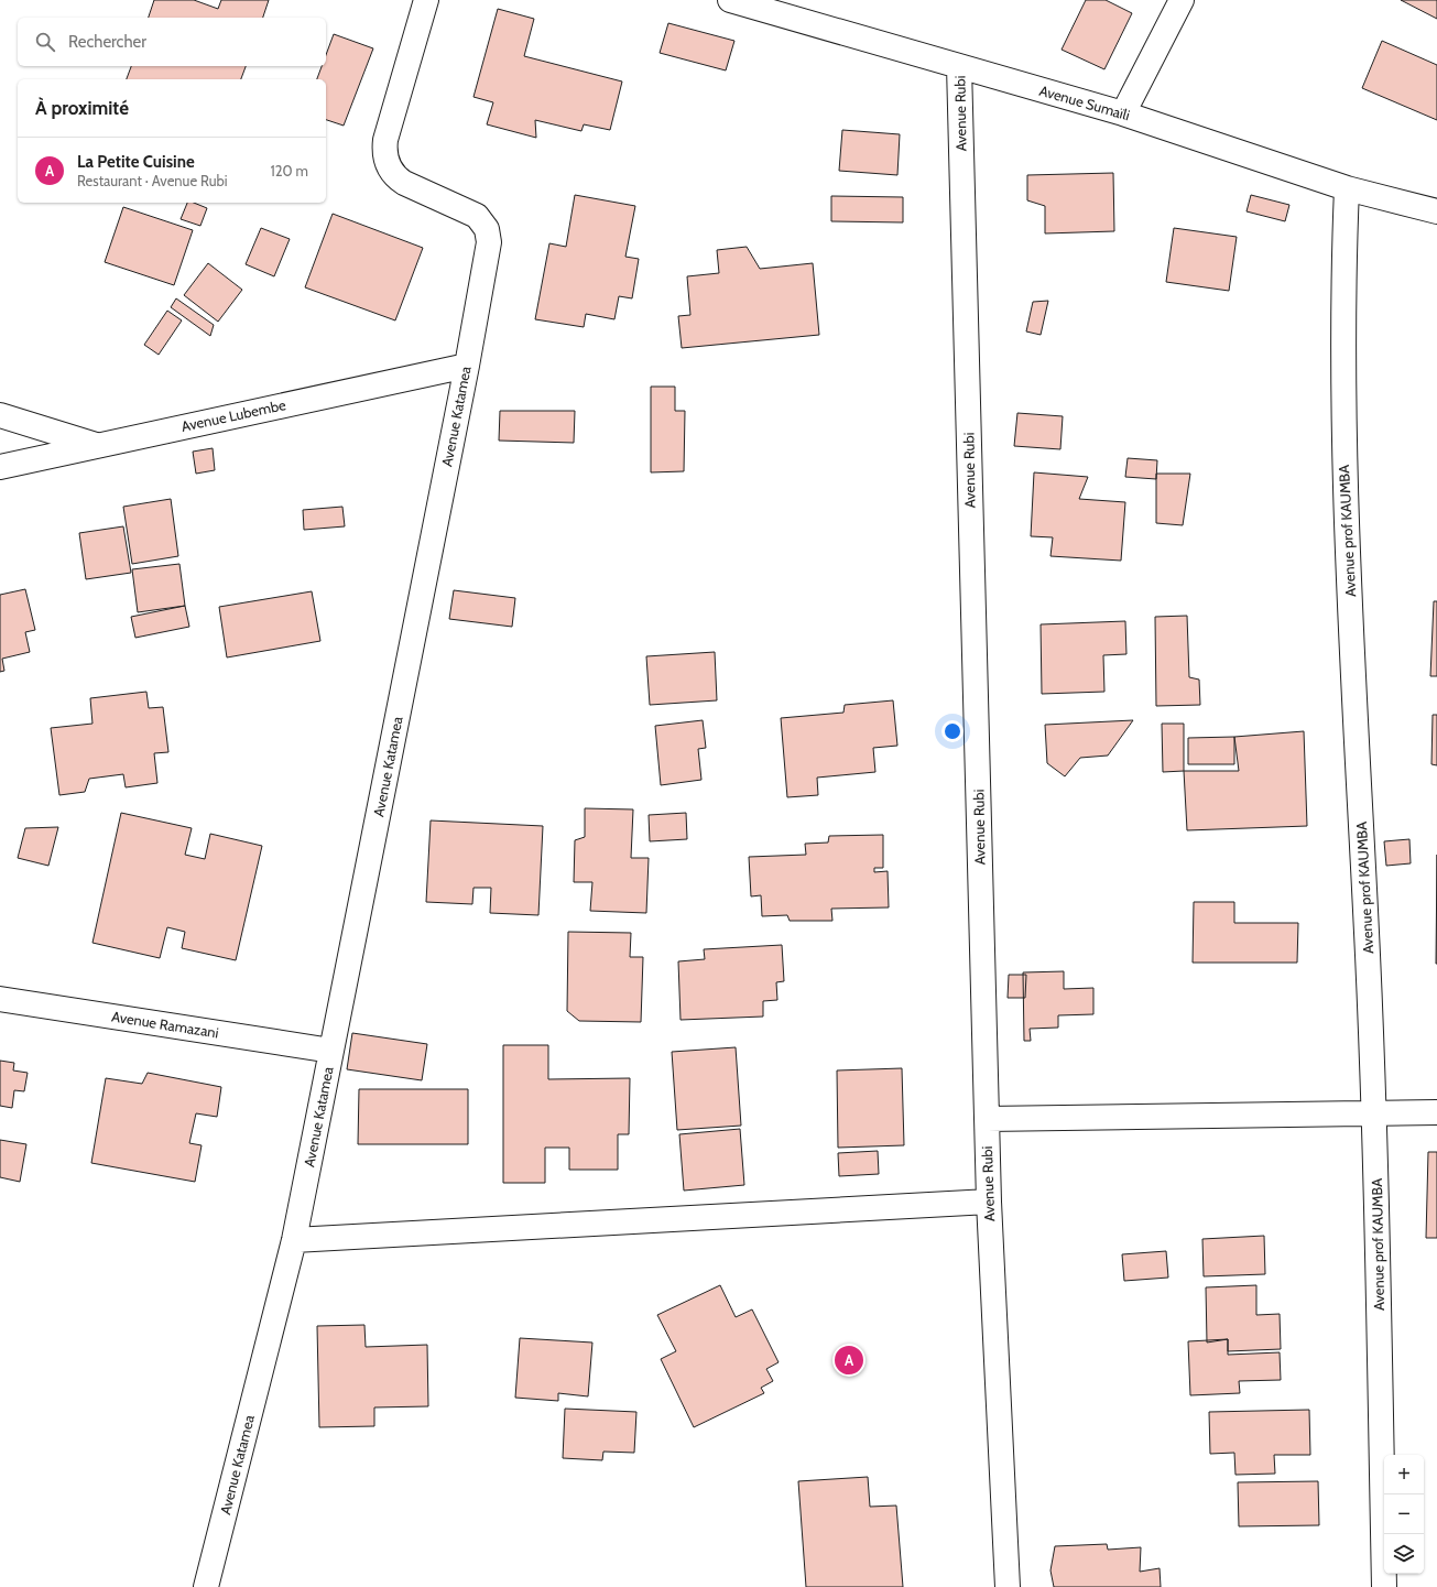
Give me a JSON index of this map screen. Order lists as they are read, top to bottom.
{
  "streets": {
    "street": [
      "Avenue Sumaïli",
      "Avenue Rubi",
      "Avenue Lubembe",
      "Avenue Katamea",
      "Avenue prof KAUMBA",
      "Avenue Ramazani"
    ]
  },
  "crossings": [
    ["Avenue Sumaïli", "Avenue Rubi"],
    ["Avenue Sumaïli", "Avenue prof KAUMBA"],
    ["Avenue Lubembe", "Avenue Katamea"],
    ["Avenue Katamea", "Avenue Ramazani"]
  ],
  "page": {
    "search": "Rechercher",
    "heading": "À proximité",
    "list": [
      {
        "mark": "A",
        "name": "La Petite Cuisine",
        "note": "Restaurant · Avenue Rubi",
        "value": "120 m"
      }
    ],
    "pins": "A",
    "map_buttons": ["+", "−"]
  }
}
